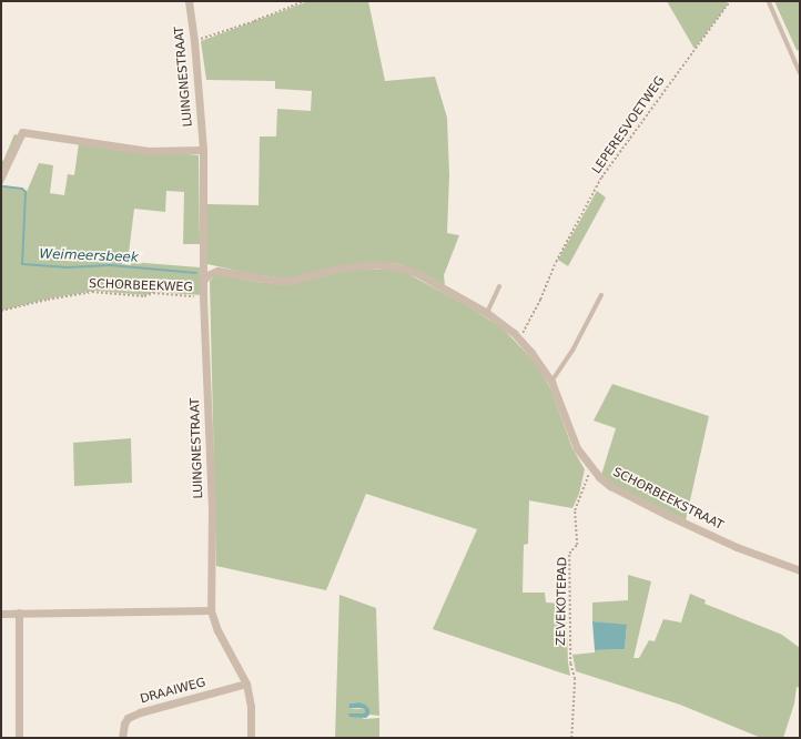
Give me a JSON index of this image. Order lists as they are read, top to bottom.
{
  "streets": {
    "street": ["LUINGNESTRAAT", "SCHORBEEKSTRAAT", "DRAAIWEG"],
    "path": ["LEPERESVOETWEG", "SCHORBEEKWEG", "ZEVEKOTEPAD"]
  },
  "crossings": [
    ["LUINGNESTRAAT", "SCHORBEEKWEG"],
    ["LUINGNESTRAAT", "SCHORBEEKSTRAAT"],
    ["LUINGNESTRAAT", "DRAAIWEG"],
    ["LEPERESVOETWEG", "SCHORBEEKSTRAAT"],
    ["SCHORBEEKSTRAAT", "ZEVEKOTEPAD"]
  ],
  "water": ["Weimeersbeek"]
}
